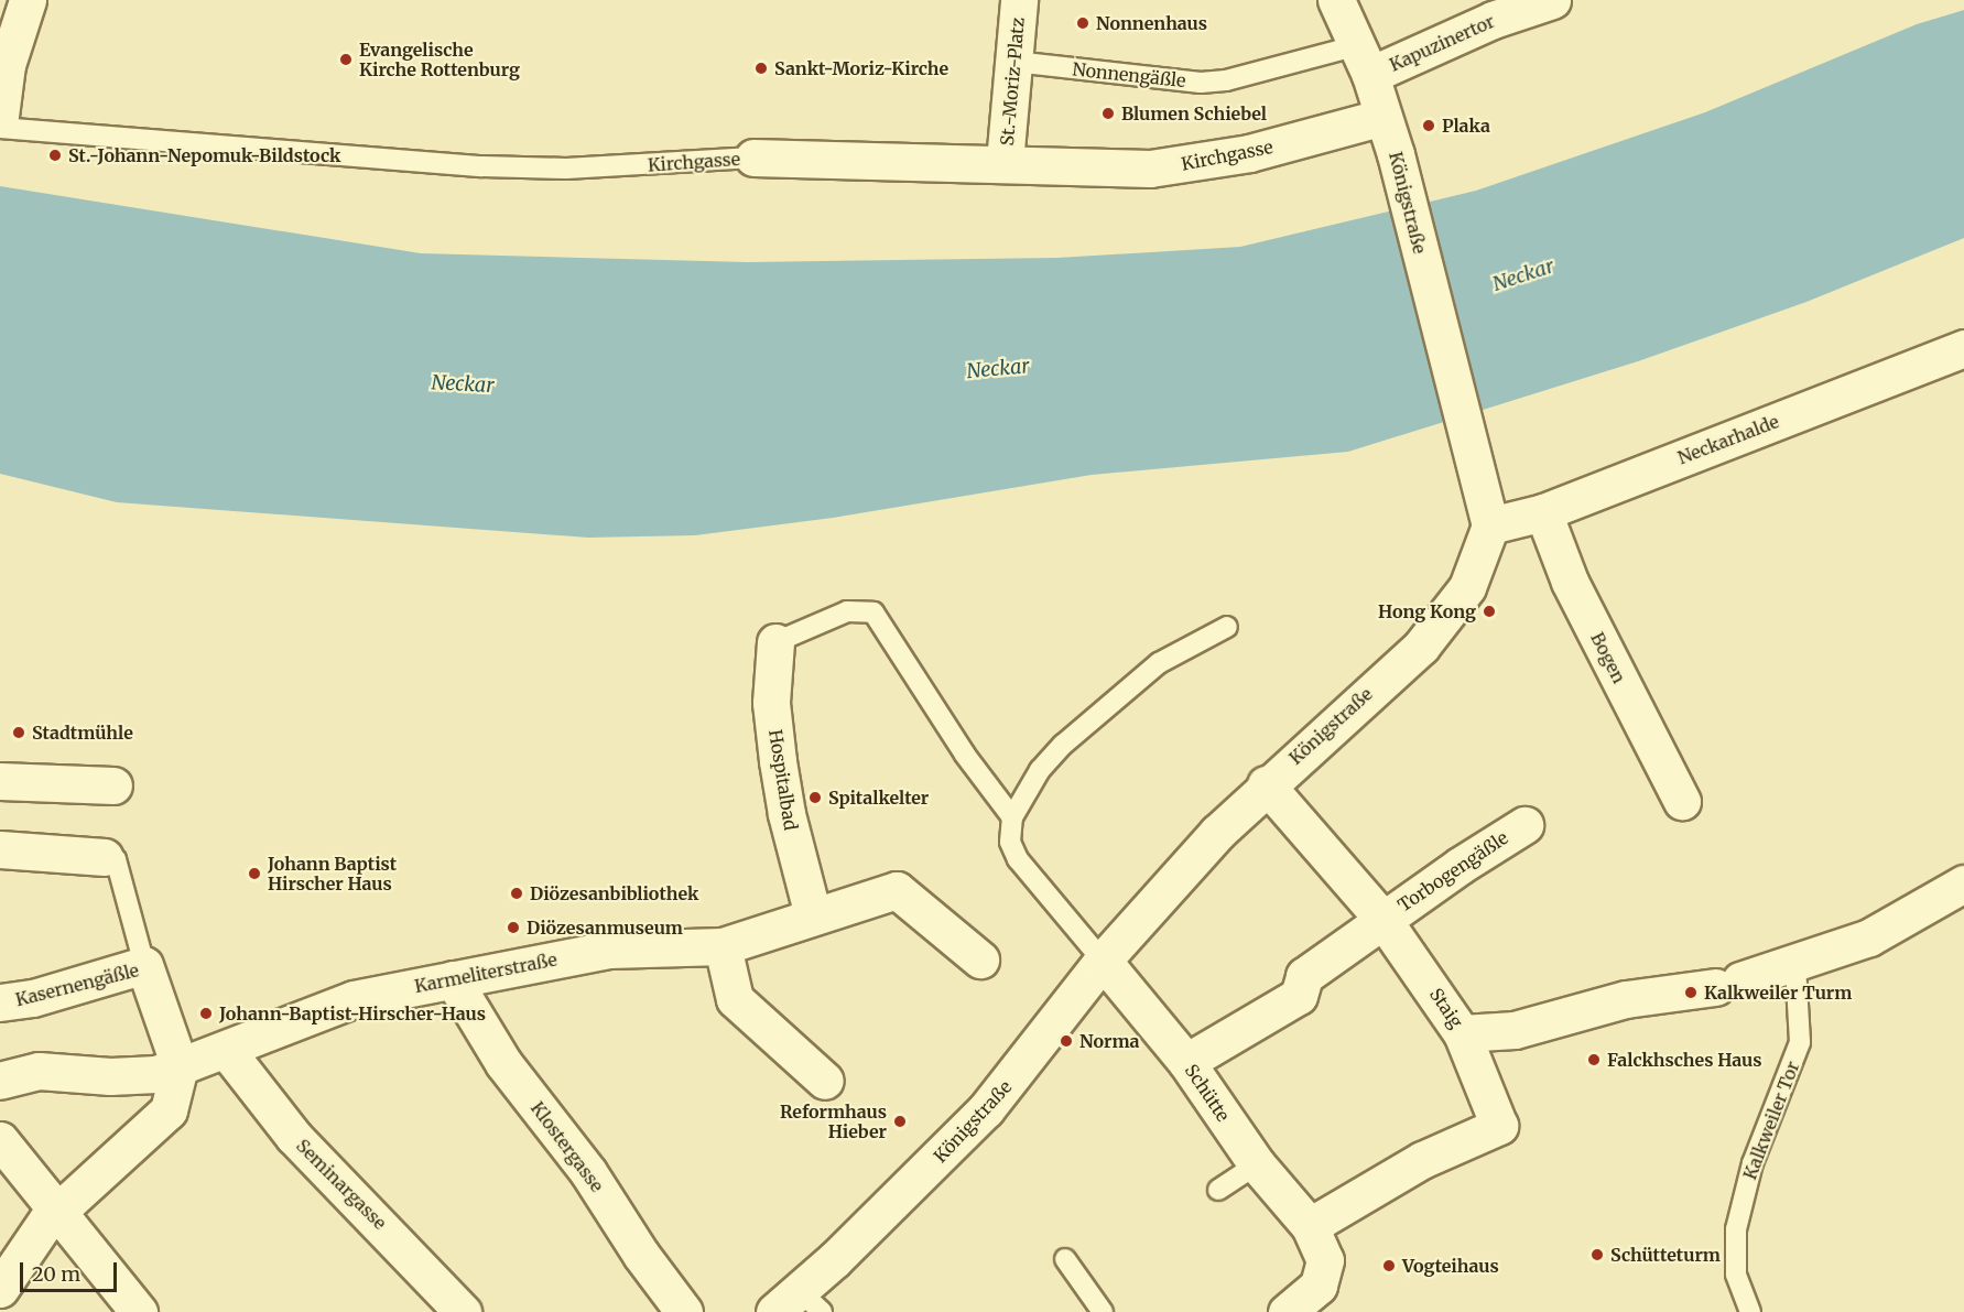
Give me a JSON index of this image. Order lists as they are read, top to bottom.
{
  "streets": {
    "street": [
      "Kapuzinertor",
      "St.-Moriz-Platz",
      "Kirchgasse",
      "Königstraße",
      "Neckarhalde",
      "Bogen",
      "Hospitalbad",
      "Torbogengäßle",
      "Karmeliterstraße",
      "Kasernengäßle",
      "Staig",
      "Schütte",
      "Klostergasse",
      "Seminargasse"
    ],
    "lane": ["Nonnengäßle", "Kalkweiler Tor"]
  },
  "crossings": [
    ["Kapuzinertor", "Nonnengäßle"],
    ["Kapuzinertor", "Königstraße"],
    ["Nonnengäßle", "St.-Moriz-Platz"],
    ["Nonnengäßle", "Königstraße"],
    ["St.-Moriz-Platz", "Kirchgasse"],
    ["Kirchgasse", "Königstraße"],
    ["Königstraße", "Neckarhalde"],
    ["Königstraße", "Staig"],
    ["Königstraße", "Schütte"],
    ["Neckarhalde", "Bogen"],
    ["Hospitalbad", "Karmeliterstraße"],
    ["Torbogengäßle", "Staig"],
    ["Torbogengäßle", "Schütte"],
    ["Karmeliterstraße", "Kasernengäßle"],
    ["Karmeliterstraße", "Klostergasse"],
    ["Karmeliterstraße", "Seminargasse"],
    ["Staig", "Kalkweiler Tor"]
  ],
  "water": ["Neckar"],
  "places": [
    "Nonnenhaus",
    "Evangelische Kirche Rottenburg",
    "Sankt-Moriz-Kirche",
    "Blumen Schiebel",
    "Plaka",
    "St.-Johann-Nepomuk-Bildstock",
    "Hong Kong",
    "Stadtmühle",
    "Spitalkelter",
    "Johann Baptist Hirscher Haus",
    "Diözesanbibliothek",
    "Diözesanmuseum",
    "Kalkweiler Turm",
    "Johann-Baptist-Hirscher-Haus",
    "Norma",
    "Falckhsches Haus",
    "Reformhaus Hieber",
    "Schütteturm",
    "Vogteihaus"
  ],
  "scale_bar": "20 m"
}
